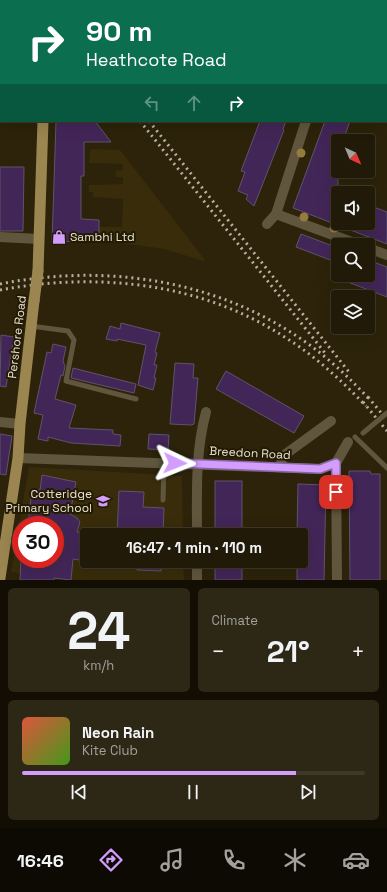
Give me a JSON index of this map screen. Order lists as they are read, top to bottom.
{
  "streets": {
    "main road": ["Pershore Road"],
    "street": ["Breedon Road"]
  },
  "crossings": [
    ["Pershore Road", "Breedon Road"]
  ],
  "places": {
    "shop": ["Sambhi Ltd"],
    "school or university": ["Cotteridge Primary School"]
  },
  "north": "bottom right",
  "page": {
    "turn": ["90 m", "Heathcote Road"],
    "limit": "30",
    "trip": "16:47 · 1 min · 110 m",
    "tile": [
      ["24", "km/h"],
      "Climate"
    ],
    "heat": ["−", "21°", "+"],
    "song": ["Neon Rain", "Kite Club"],
    "tabs": "16:46"
  }
}
